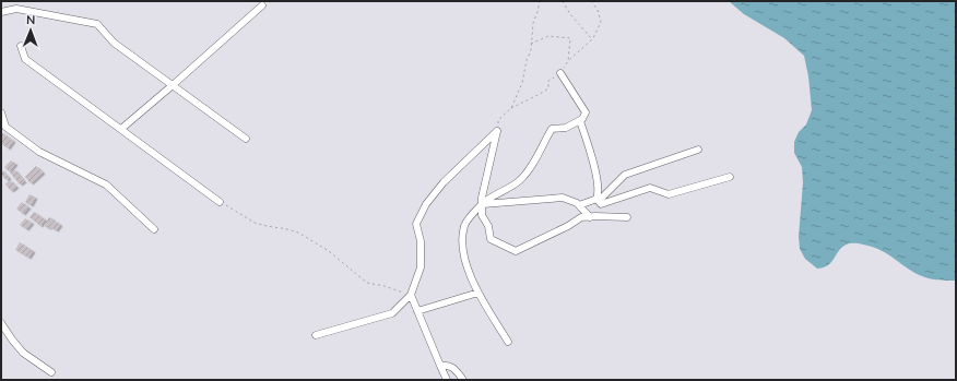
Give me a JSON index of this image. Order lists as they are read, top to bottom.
{
  "north": "top"
}
